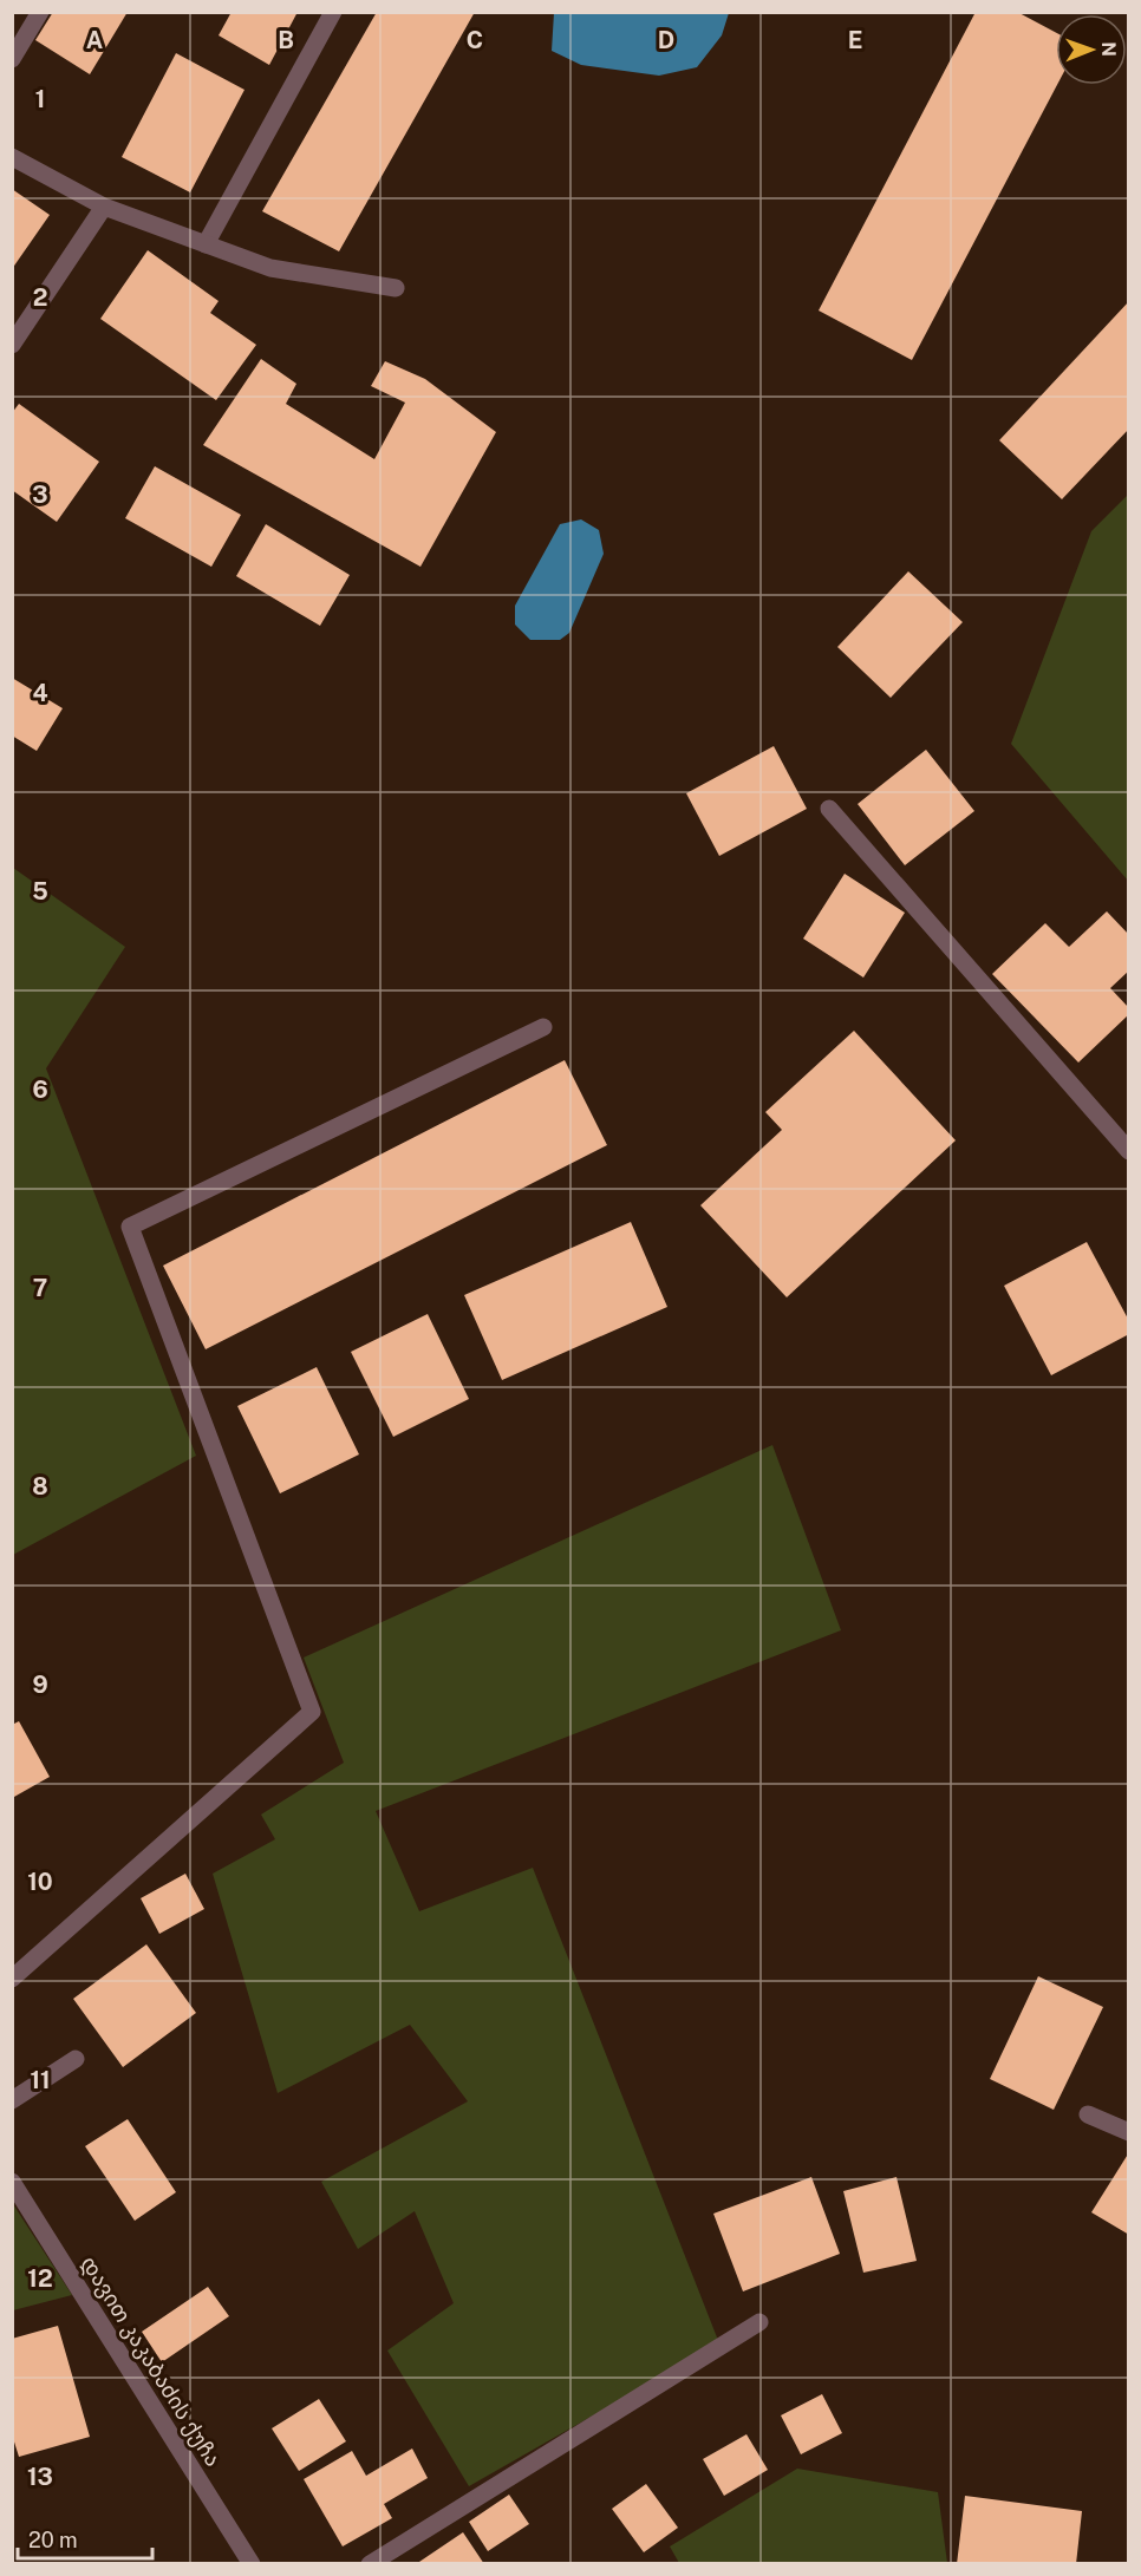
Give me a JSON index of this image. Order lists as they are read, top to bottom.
{
  "streets": {
    "street": ["დავით კაკაბაძის ქუჩა"]
  },
  "scale_bar": "20 m",
  "north": "right",
  "grid": {
    "columns": [
      "A",
      "B",
      "C",
      "D",
      "E"
    ],
    "rows": [
      "1",
      "2",
      "3",
      "4",
      "5",
      "6",
      "7",
      "8",
      "9",
      "10",
      "11",
      "12",
      "13"
    ]
  }
}
